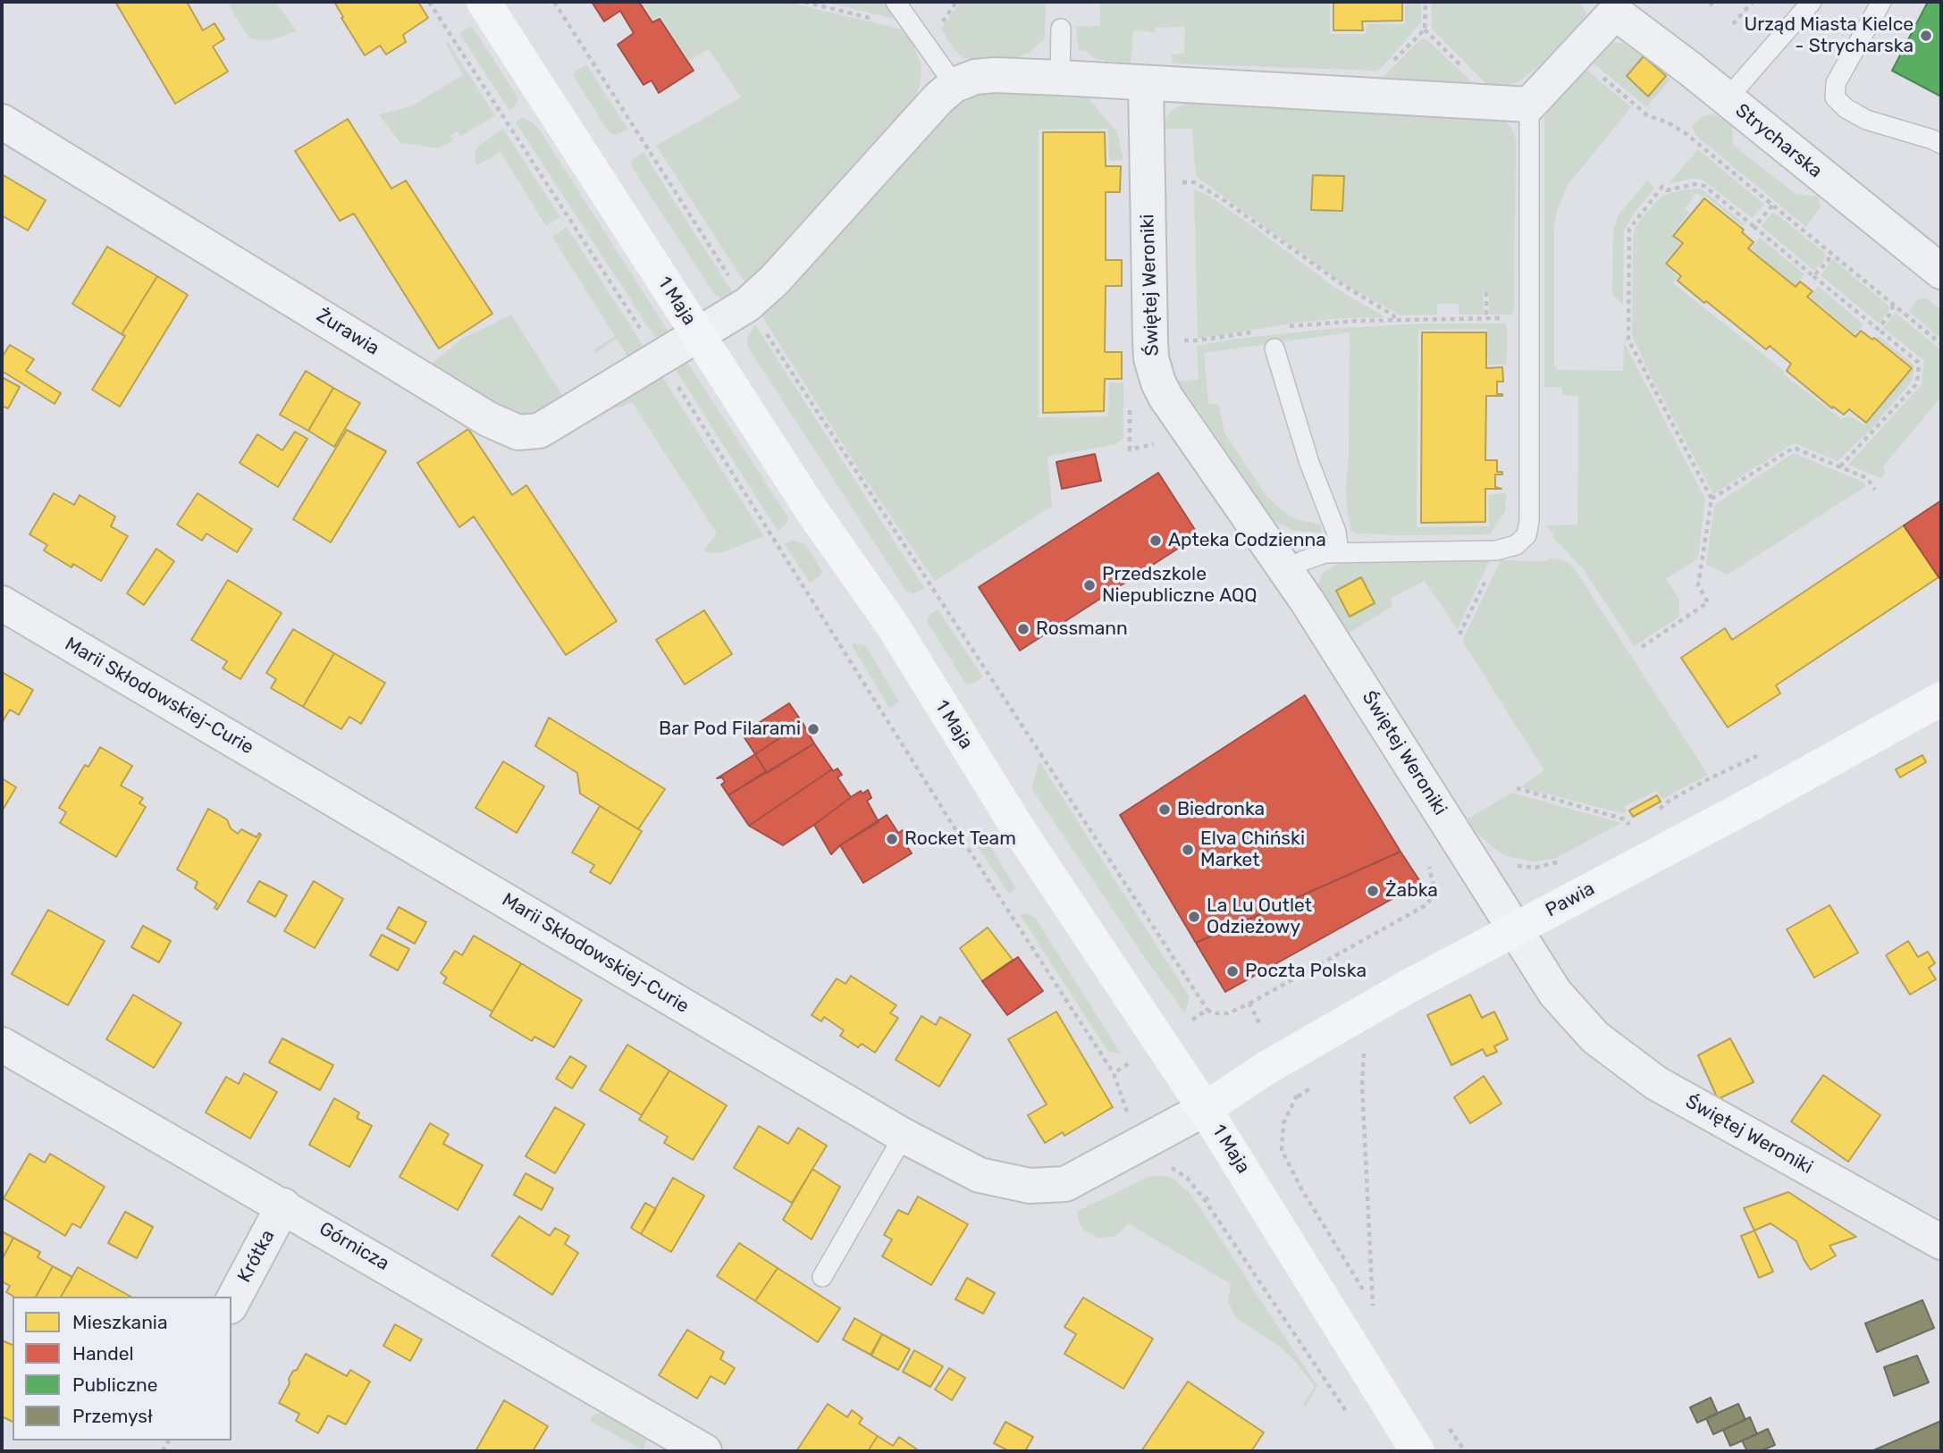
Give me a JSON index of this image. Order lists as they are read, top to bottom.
{
  "streets": {
    "street": [
      "Strycharska",
      "Świętej Weroniki",
      "1 Maja",
      "Żurawia",
      "Marii Skłodowskiej-Curie",
      "Pawia",
      "Górnicza",
      "Krótka"
    ]
  },
  "crossings": [
    ["Świętej Weroniki", "Pawia"],
    ["1 Maja", "Żurawia"],
    ["1 Maja", "Marii Skłodowskiej-Curie"],
    ["1 Maja", "Pawia"],
    ["Marii Skłodowskiej-Curie", "Pawia"],
    ["Górnicza", "Krótka"]
  ],
  "places": [
    "Urząd Miasta Kielce - Strycharska",
    "Apteka Codzienna",
    "Przedszkole Niepubliczne AQQ",
    "Rossmann",
    "Bar Pod Filarami",
    "Biedronka",
    "Rocket Team",
    "Elva Chiński Market",
    "Żabka",
    "La Lu Outlet Odzieżowy",
    "Poczta Polska"
  ],
  "legend": [
    "Mieszkania",
    "Handel",
    "Publiczne",
    "Przemysł"
  ]
}
